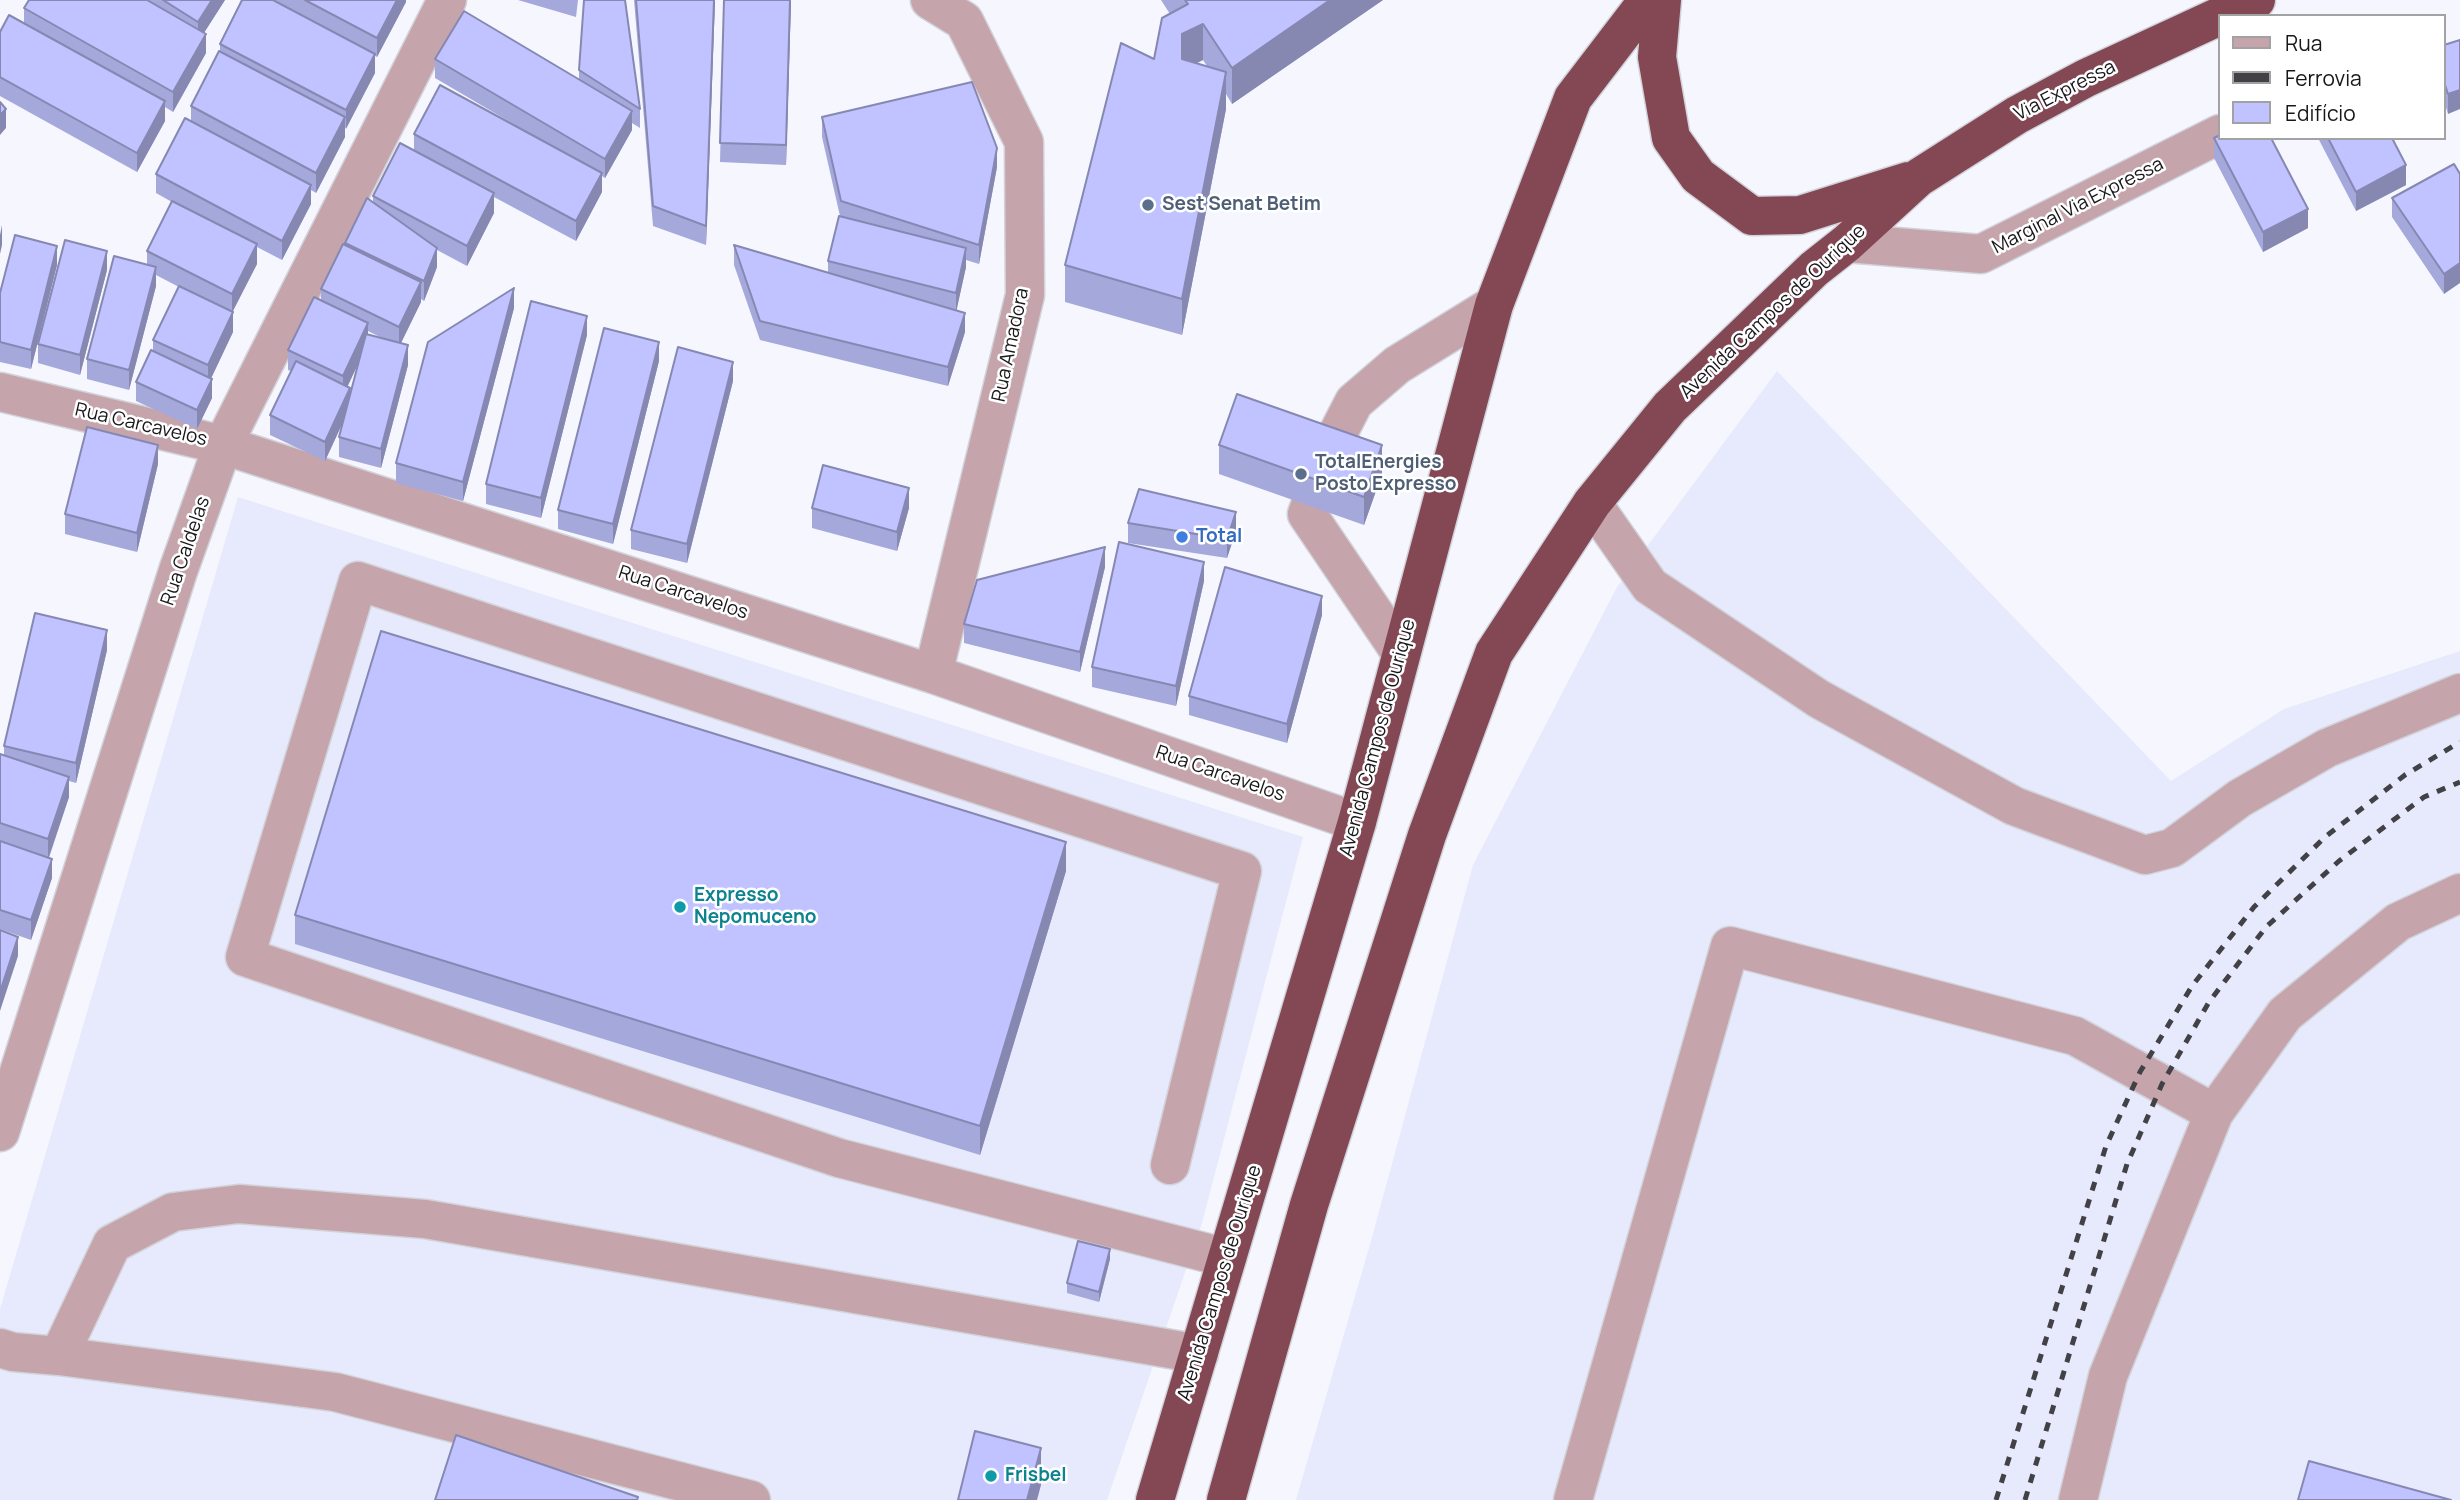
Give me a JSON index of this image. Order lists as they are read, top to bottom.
{
  "streets": {
    "highway": ["Via Expressa", "Avenida Campos de Ourique"],
    "street": [
      "Marginal Via Expressa",
      "Rua Amadora",
      "Rua Carcavelos",
      "Rua Caldelas"
    ]
  },
  "crossings": [
    ["Via Expressa", "Avenida Campos de Ourique"],
    ["Marginal Via Expressa", "Avenida Campos de Ourique"],
    ["Avenida Campos de Ourique", "Rua Carcavelos"],
    ["Rua Amadora", "Rua Carcavelos"],
    ["Rua Carcavelos", "Rua Caldelas"]
  ],
  "places": [
    "Sest Senat Betim",
    "TotalEnergies Posto Expresso",
    "Total",
    "Expresso Nepomuceno",
    "Frisbel"
  ],
  "legend": ["Rua", "Ferrovia", "Edifício"]
}
